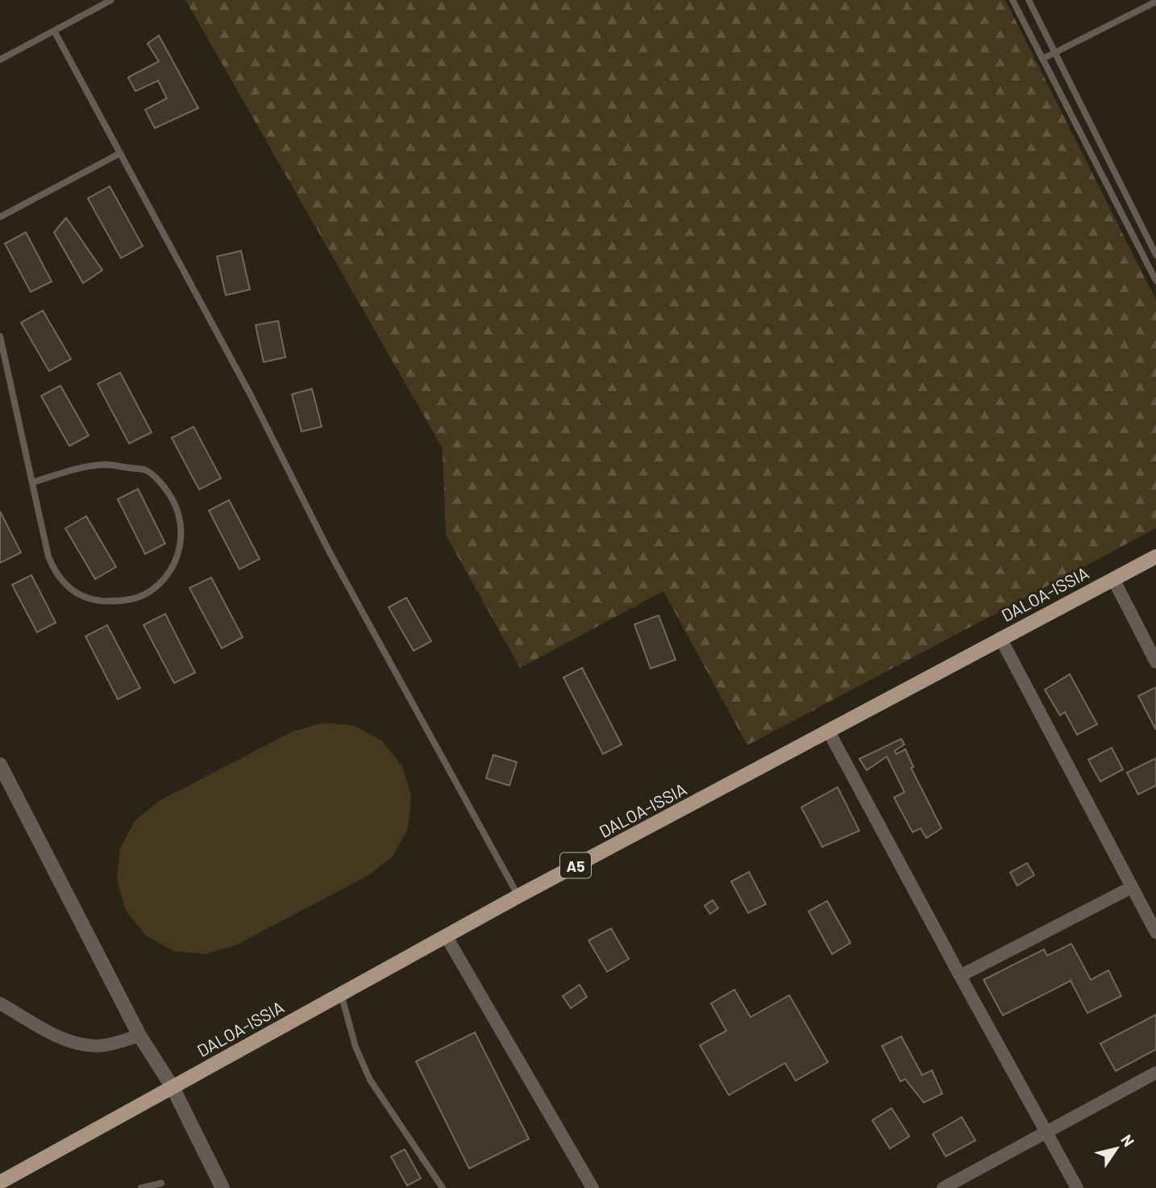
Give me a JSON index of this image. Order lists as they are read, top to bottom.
{
  "streets": {
    "main road": ["DALOA-ISSIA", "A5"]
  },
  "north": "top right"
}
